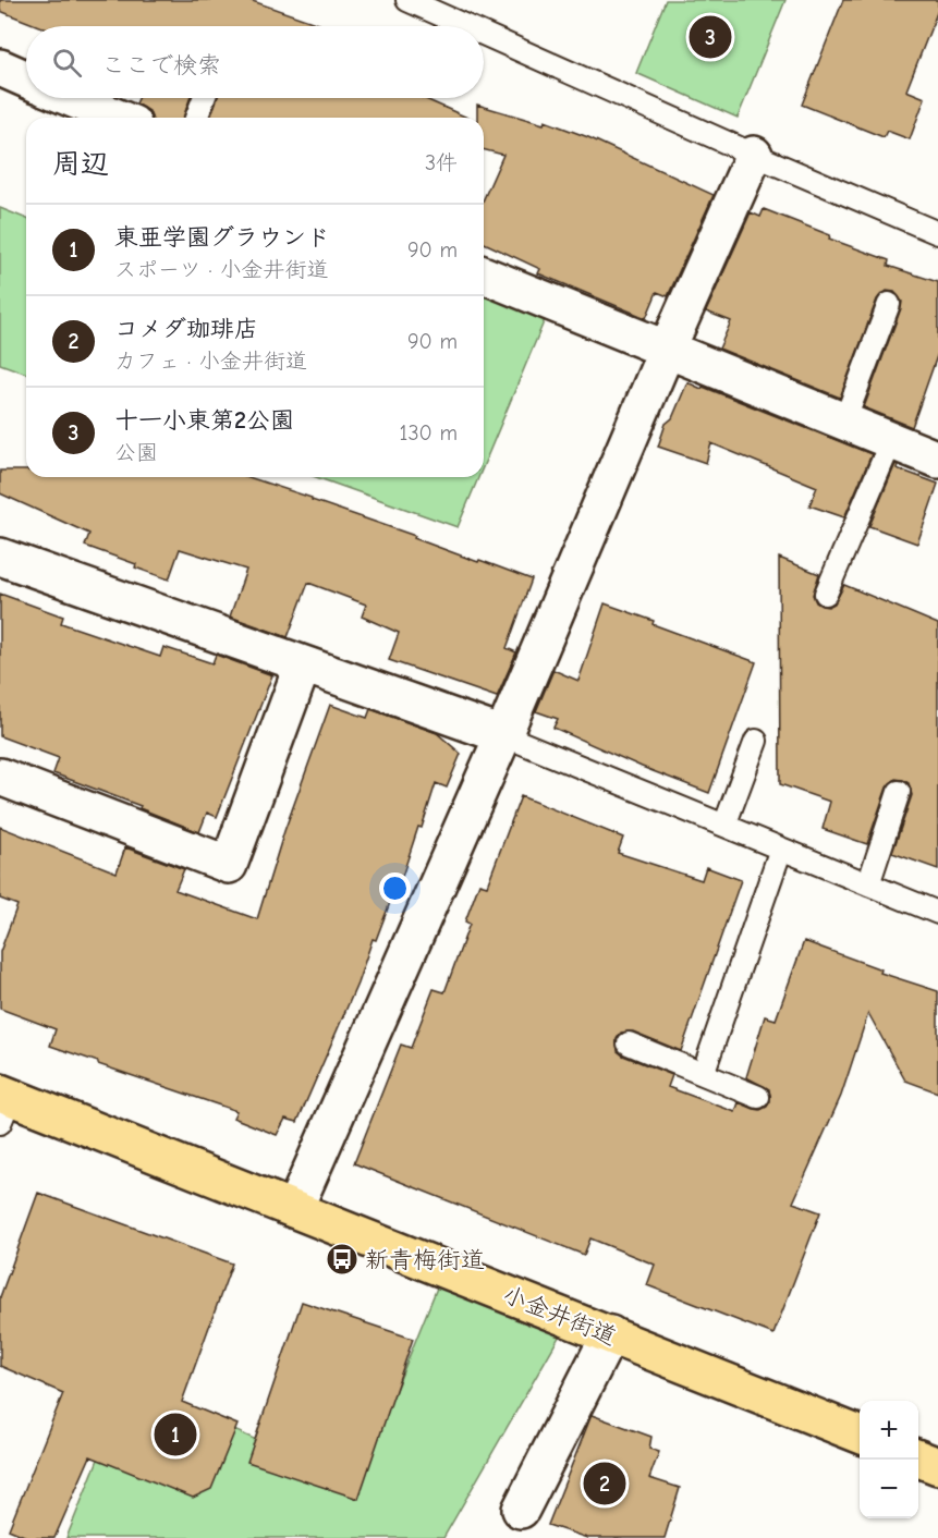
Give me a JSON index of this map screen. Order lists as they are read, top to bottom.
{
  "streets": {
    "main road": ["小金井街道"]
  },
  "places": {
    "bus stop": ["新青梅街道"]
  },
  "page": {
    "pins": ["3", "1", "2"],
    "search": "ここで検索",
    "heading": ["周辺", "3件"],
    "list": [
      {
        "mark": "1",
        "name": "東亜学園グラウンド",
        "note": "スポーツ · 小金井街道",
        "value": "90 m"
      },
      {
        "mark": "2",
        "name": "コメダ珈琲店",
        "note": "カフェ · 小金井街道",
        "value": "90 m"
      },
      {
        "mark": "3",
        "name": "十一小東第2公園",
        "note": "公園",
        "value": "130 m"
      }
    ],
    "map_buttons": ["+", "−"]
  }
}
